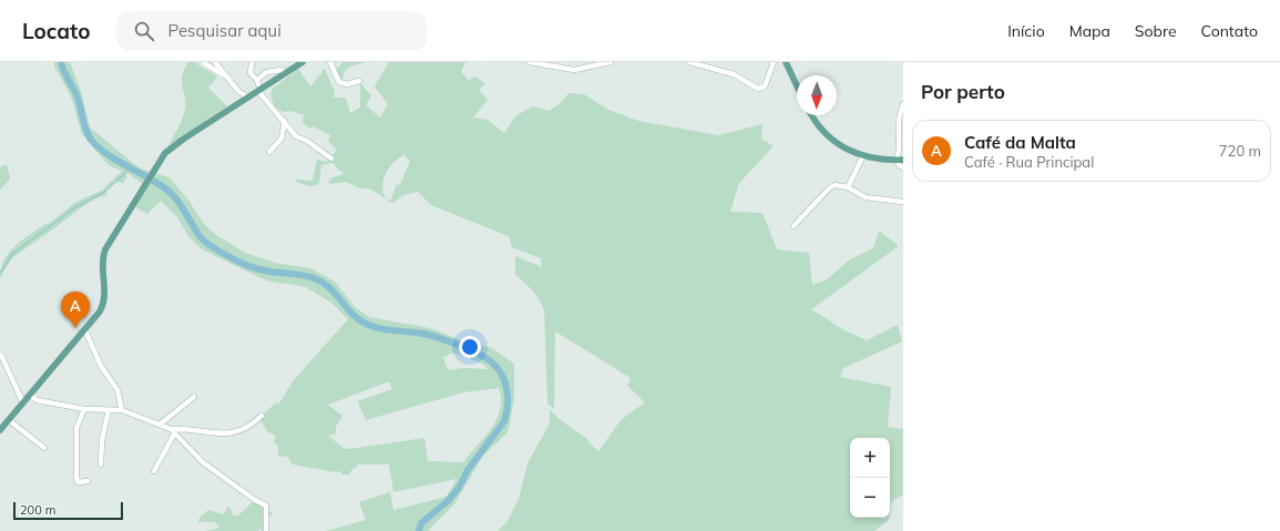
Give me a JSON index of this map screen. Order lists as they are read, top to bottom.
{
  "scale_bar": "200 m",
  "north": "bottom",
  "page": {
    "header": "Locato",
    "search": "Pesquisar aqui",
    "nav": [
      "Início",
      "Mapa",
      "Sobre",
      "Contato"
    ],
    "heading": "Por perto",
    "list": [
      {
        "mark": "A",
        "name": "Café da Malta",
        "note": "Café · Rua Principal",
        "value": "720 m"
      }
    ],
    "pins": "A",
    "map_buttons": ["+", "−"],
    "scale": "200 m"
  }
}
